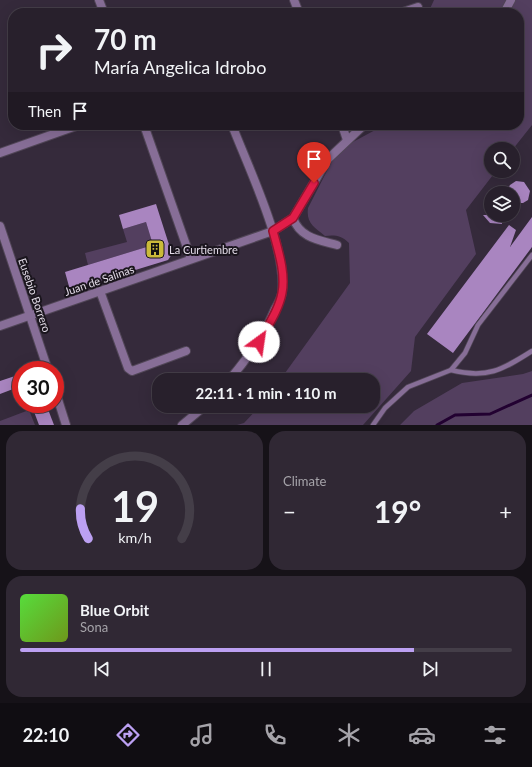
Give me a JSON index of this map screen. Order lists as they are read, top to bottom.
{
  "streets": {
    "street": ["Juan de Salinas", "Eusebio Borrero"]
  },
  "crossings": [
    ["Juan de Salinas", "Eusebio Borrero"]
  ],
  "places": {
    "building": ["La Curtiembre"]
  },
  "page": {
    "turn": ["70 m", "María Angelica Idrobo"],
    "then": "Then",
    "limit": "30",
    "trip": "22:11 · 1 min · 110 m",
    "tile": "Climate",
    "heat": ["−", "19°", "+"],
    "song": ["Blue Orbit", "Sona"],
    "tabs": "22:10",
    "gauge": ["19", "km/h"]
  }
}
